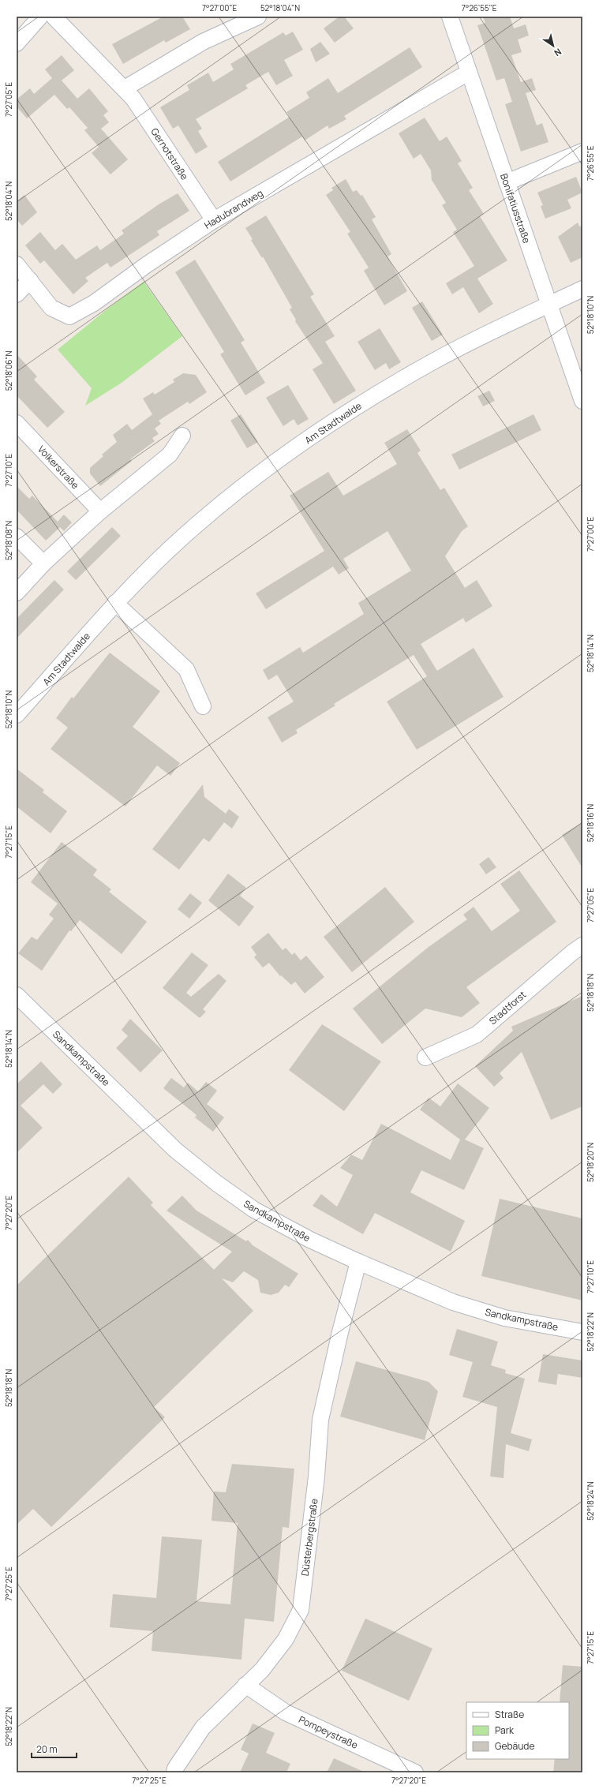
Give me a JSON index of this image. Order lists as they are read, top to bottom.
{
  "streets": {
    "street": [
      "Gernotstraße",
      "Bonifatiusstraße",
      "Hadubrandweg",
      "Am Stadtwalde",
      "Volkerstraße",
      "Stadtforst",
      "Sandkampstraße",
      "Düsterbergstraße",
      "Pompeystraße"
    ]
  },
  "crossings": [
    ["Gernotstraße", "Hadubrandweg"],
    ["Bonifatiusstraße", "Hadubrandweg"],
    ["Bonifatiusstraße", "Am Stadtwalde"],
    ["Sandkampstraße", "Düsterbergstraße"],
    ["Düsterbergstraße", "Pompeystraße"]
  ],
  "legend": ["Straße", "Park", "Gebäude"],
  "scale_bar": "20 m",
  "north": "bottom right",
  "coordinates": [
    "7°27'00\"E",
    "52°18'04\"N",
    "7°26'55\"E",
    "7°27'05\"E",
    "52°18'10\"N",
    "52°18'06\"N",
    "7°27'10\"E",
    "52°18'08\"N",
    "52°18'14\"N",
    "52°18'16\"N",
    "7°27'15\"E",
    "52°18'18\"N",
    "52°18'20\"N",
    "7°27'20\"E",
    "52°18'22\"N",
    "52°18'24\"N",
    "7°27'25\"E"
  ]
}
